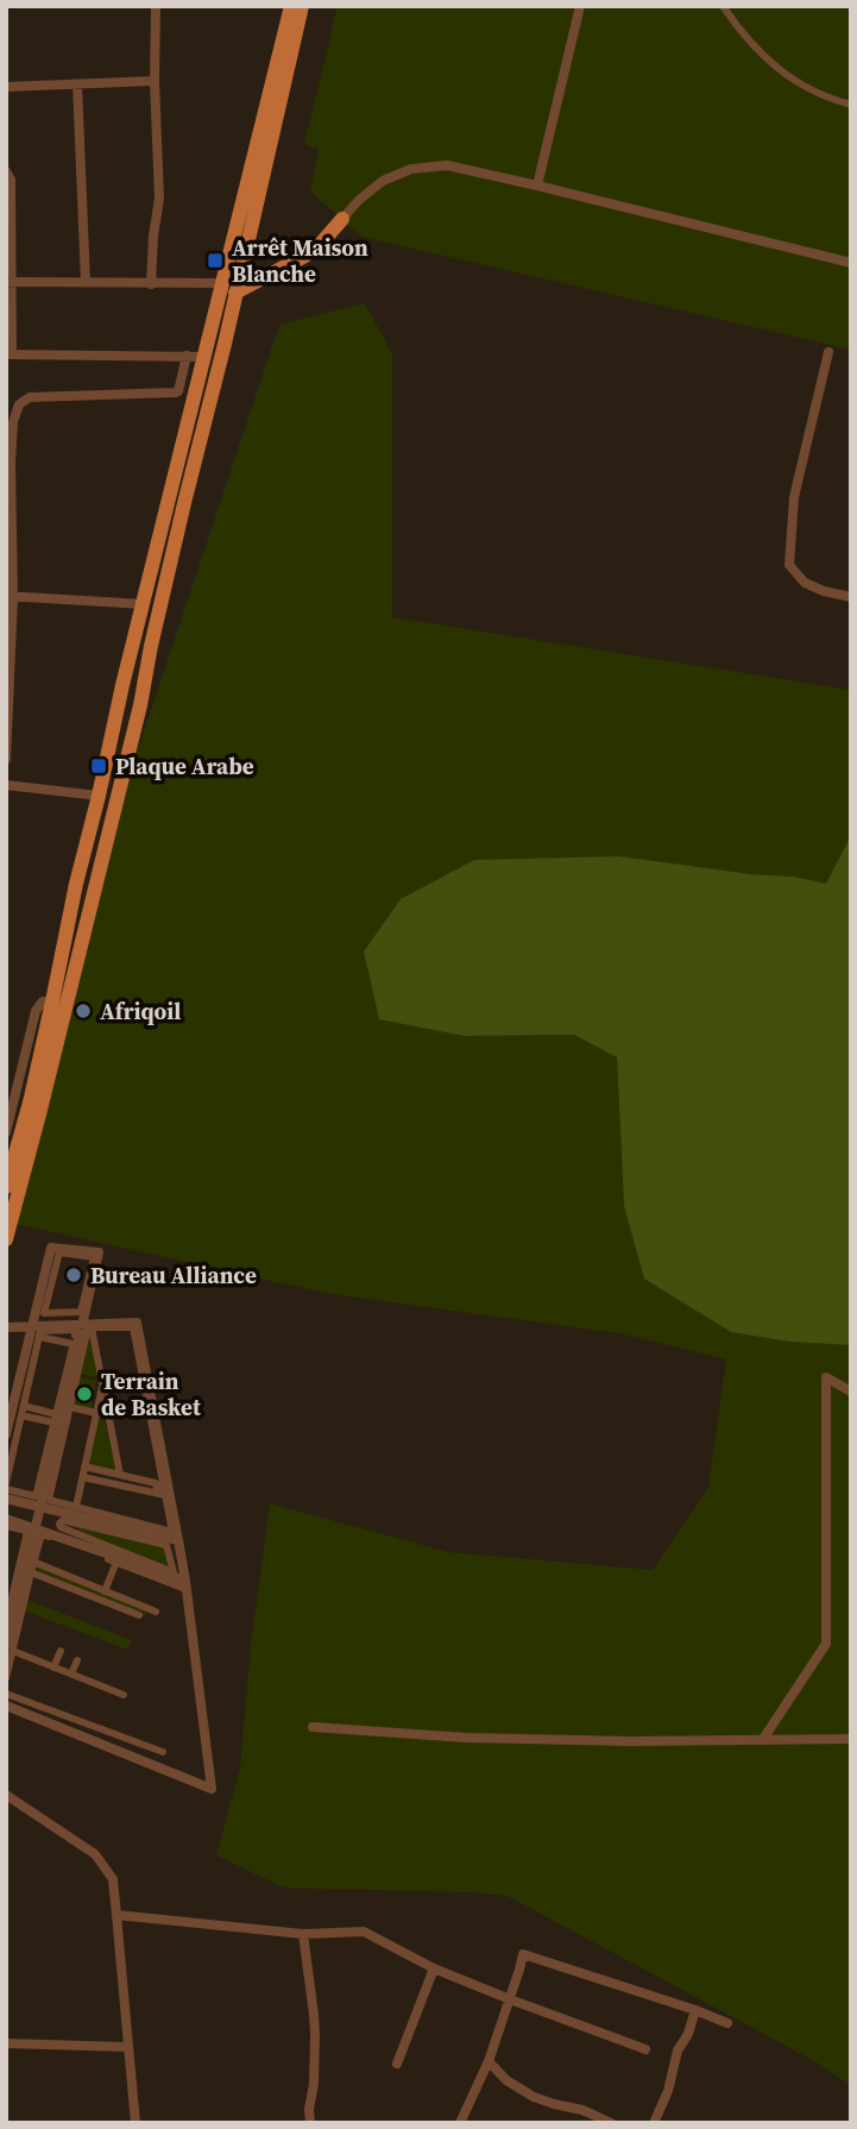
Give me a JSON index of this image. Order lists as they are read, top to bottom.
{
  "places": {
    "transit": ["Arrêt Maison Blanche", "Plaque Arabe"],
    "other": ["Afriqoil", "Bureau Alliance", "Terrain de Basket"]
  }
}
